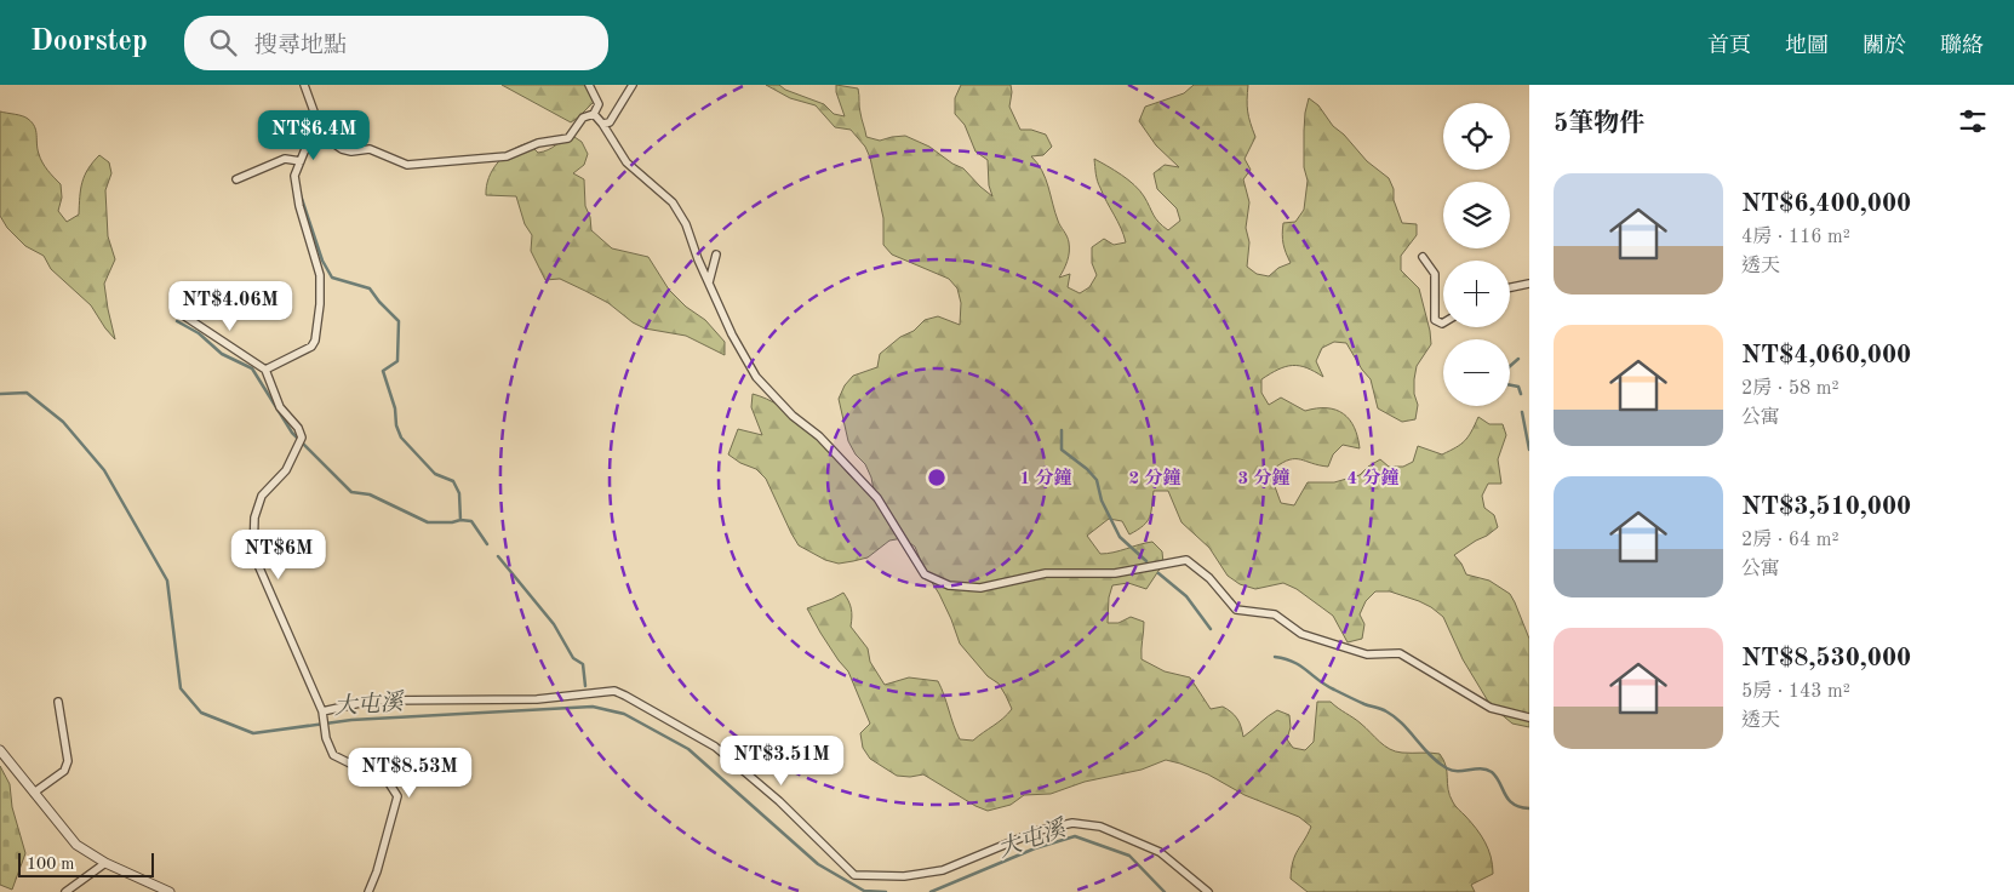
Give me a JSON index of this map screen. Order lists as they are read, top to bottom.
{
  "water": ["大屯溪"],
  "scale_bar": "100 m",
  "page": {
    "header": "Doorstep",
    "search": "搜尋地點",
    "nav": [
      "首頁",
      "地圖",
      "關於",
      "聯絡"
    ],
    "heading": "5筆物件",
    "map_buttons": ["+", "−"],
    "price": [
      "NT$6.4M",
      "NT$4.06M",
      "NT$6M",
      "NT$3.51M",
      "NT$8.53M"
    ],
    "list": [
      {
        "name": "NT$6,400,000",
        "note": "4房 · 116 m² · 透天"
      },
      {
        "name": "NT$4,060,000",
        "note": "2房 · 58 m² · 公寓"
      },
      {
        "name": "NT$3,510,000",
        "note": "2房 · 64 m² · 公寓"
      },
      {
        "name": "NT$8,530,000",
        "note": "5房 · 143 m² · 透天"
      }
    ],
    "scale": "100 m"
  },
  "rings": [
    "1 分鐘",
    "2 分鐘",
    "3 分鐘",
    "4 分鐘"
  ]
}
